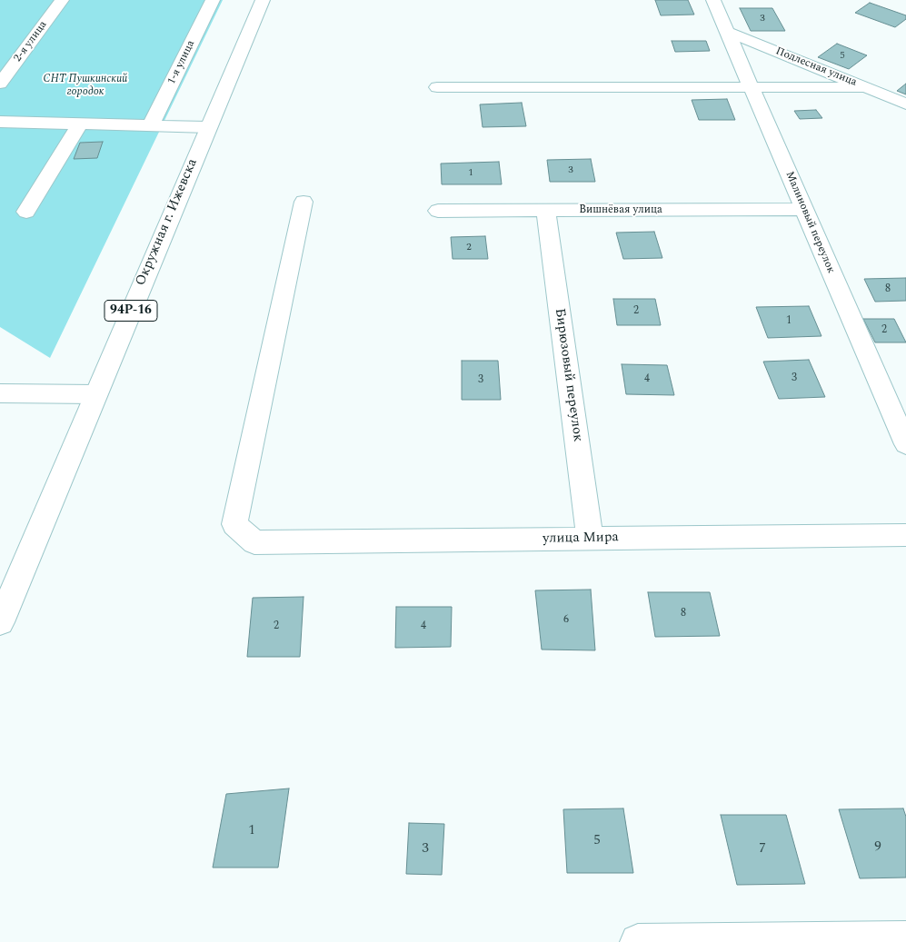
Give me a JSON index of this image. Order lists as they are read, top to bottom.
{
  "streets": {
    "street": [
      "2-я улица",
      "1-я улица",
      "Подлесная улица",
      "Вишнёвая улица",
      "Окружная г. Ижевска",
      "Малиновый переулок",
      "94Р-16",
      "Бирюзовый переулок",
      "улица Мира"
    ]
  },
  "crossings": [
    ["Подлесная улица", "Малиновый переулок"],
    ["Вишнёвая улица", "Малиновый переулок"],
    ["Вишнёвая улица", "Бирюзовый переулок"],
    ["Бирюзовый переулок", "улица Мира"]
  ],
  "parks": ["СНТ Пушкинский городок"],
  "house_numbers": [
    "3",
    "5",
    "3",
    "1",
    "2",
    "8",
    "2",
    "1",
    "2",
    "3",
    "4",
    "3",
    "8",
    "6",
    "2",
    "4",
    "1",
    "5",
    "9",
    "3",
    "7"
  ]
}
